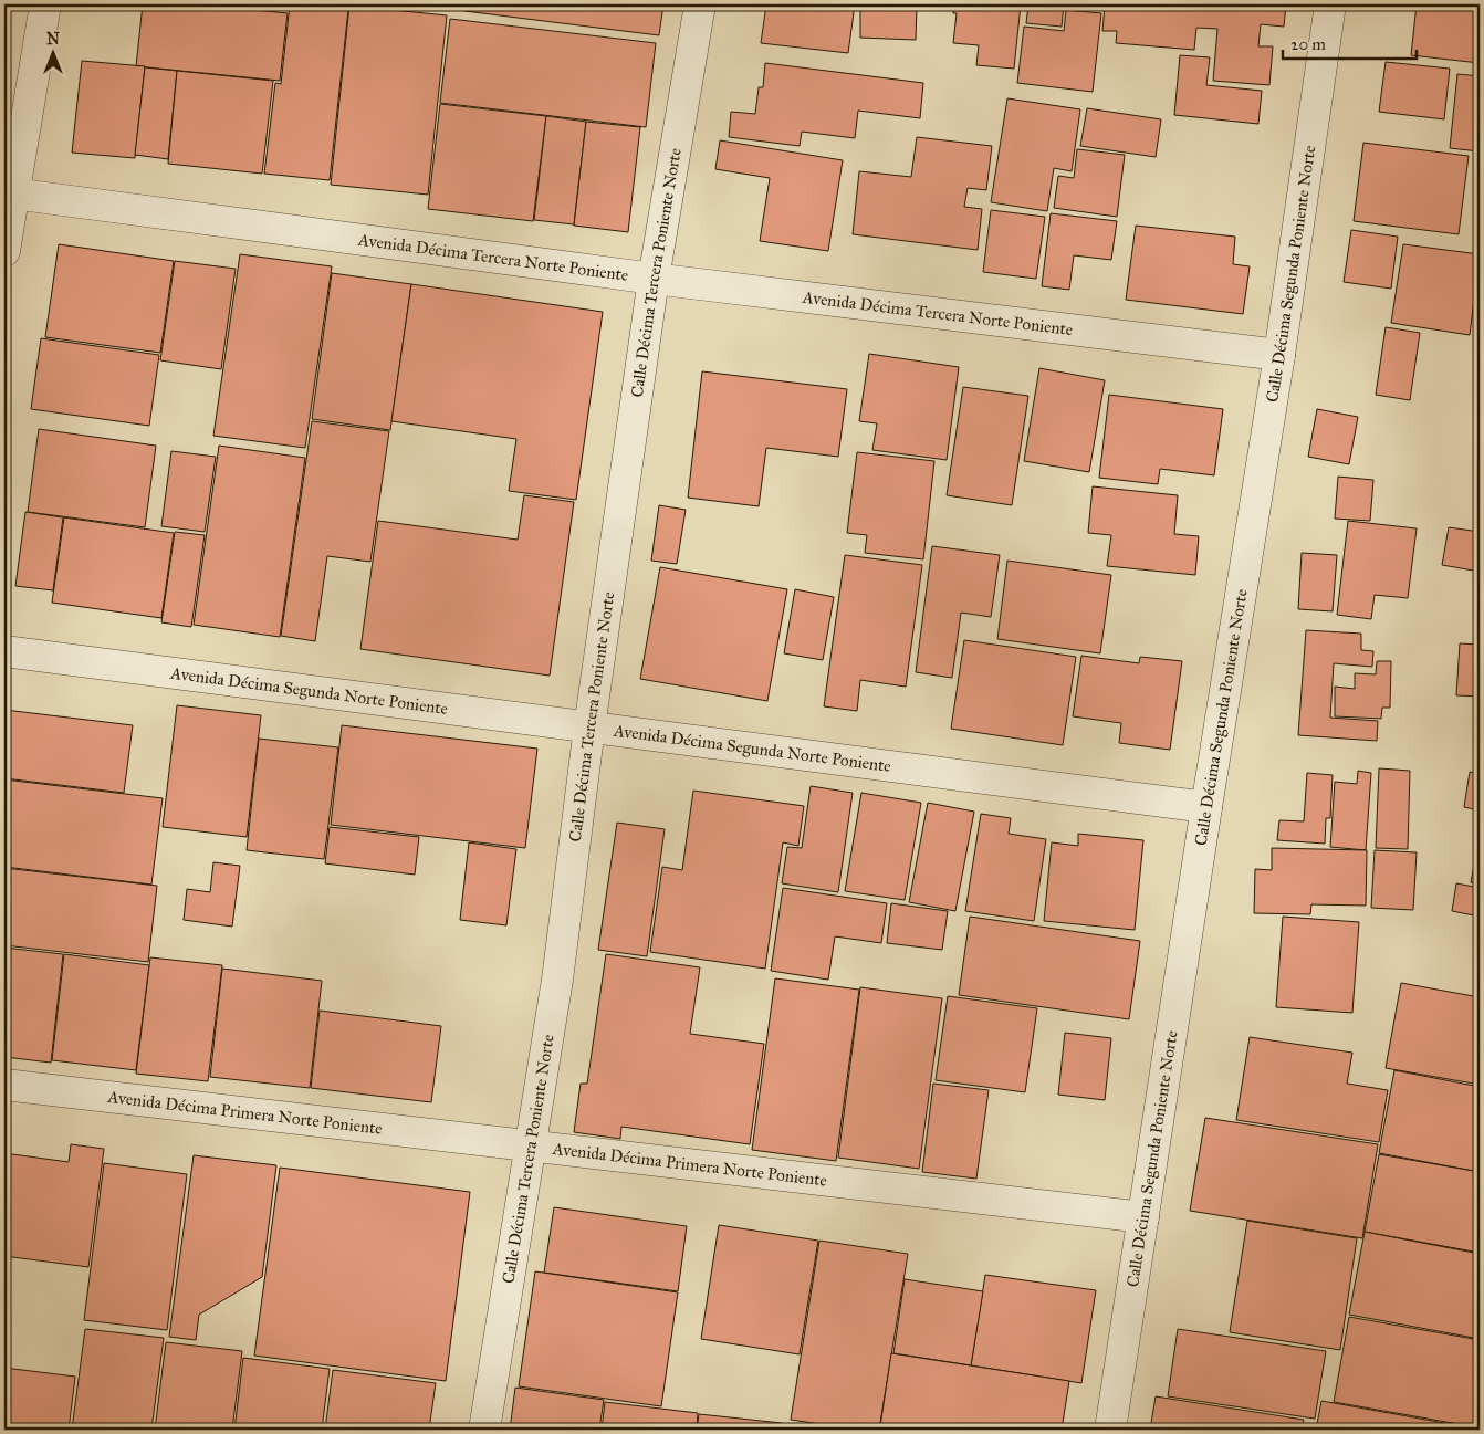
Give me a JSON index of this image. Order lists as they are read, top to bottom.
{
  "streets": {
    "street": [
      "Avenida Décima Tercera Norte Poniente",
      "Calle Décima Tercera Poniente Norte",
      "Calle Décima Segunda Poniente Norte",
      "Avenida Décima Segunda Norte Poniente",
      "Avenida Décima Primera Norte Poniente"
    ]
  },
  "crossings": [
    ["Avenida Décima Tercera Norte Poniente", "Calle Décima Tercera Poniente Norte"],
    ["Avenida Décima Tercera Norte Poniente", "Calle Décima Segunda Poniente Norte"],
    ["Calle Décima Tercera Poniente Norte", "Avenida Décima Segunda Norte Poniente"],
    ["Calle Décima Tercera Poniente Norte", "Avenida Décima Primera Norte Poniente"],
    ["Calle Décima Segunda Poniente Norte", "Avenida Décima Segunda Norte Poniente"],
    ["Calle Décima Segunda Poniente Norte", "Avenida Décima Primera Norte Poniente"]
  ],
  "scale_bar": "20 m",
  "north": "top"
}
